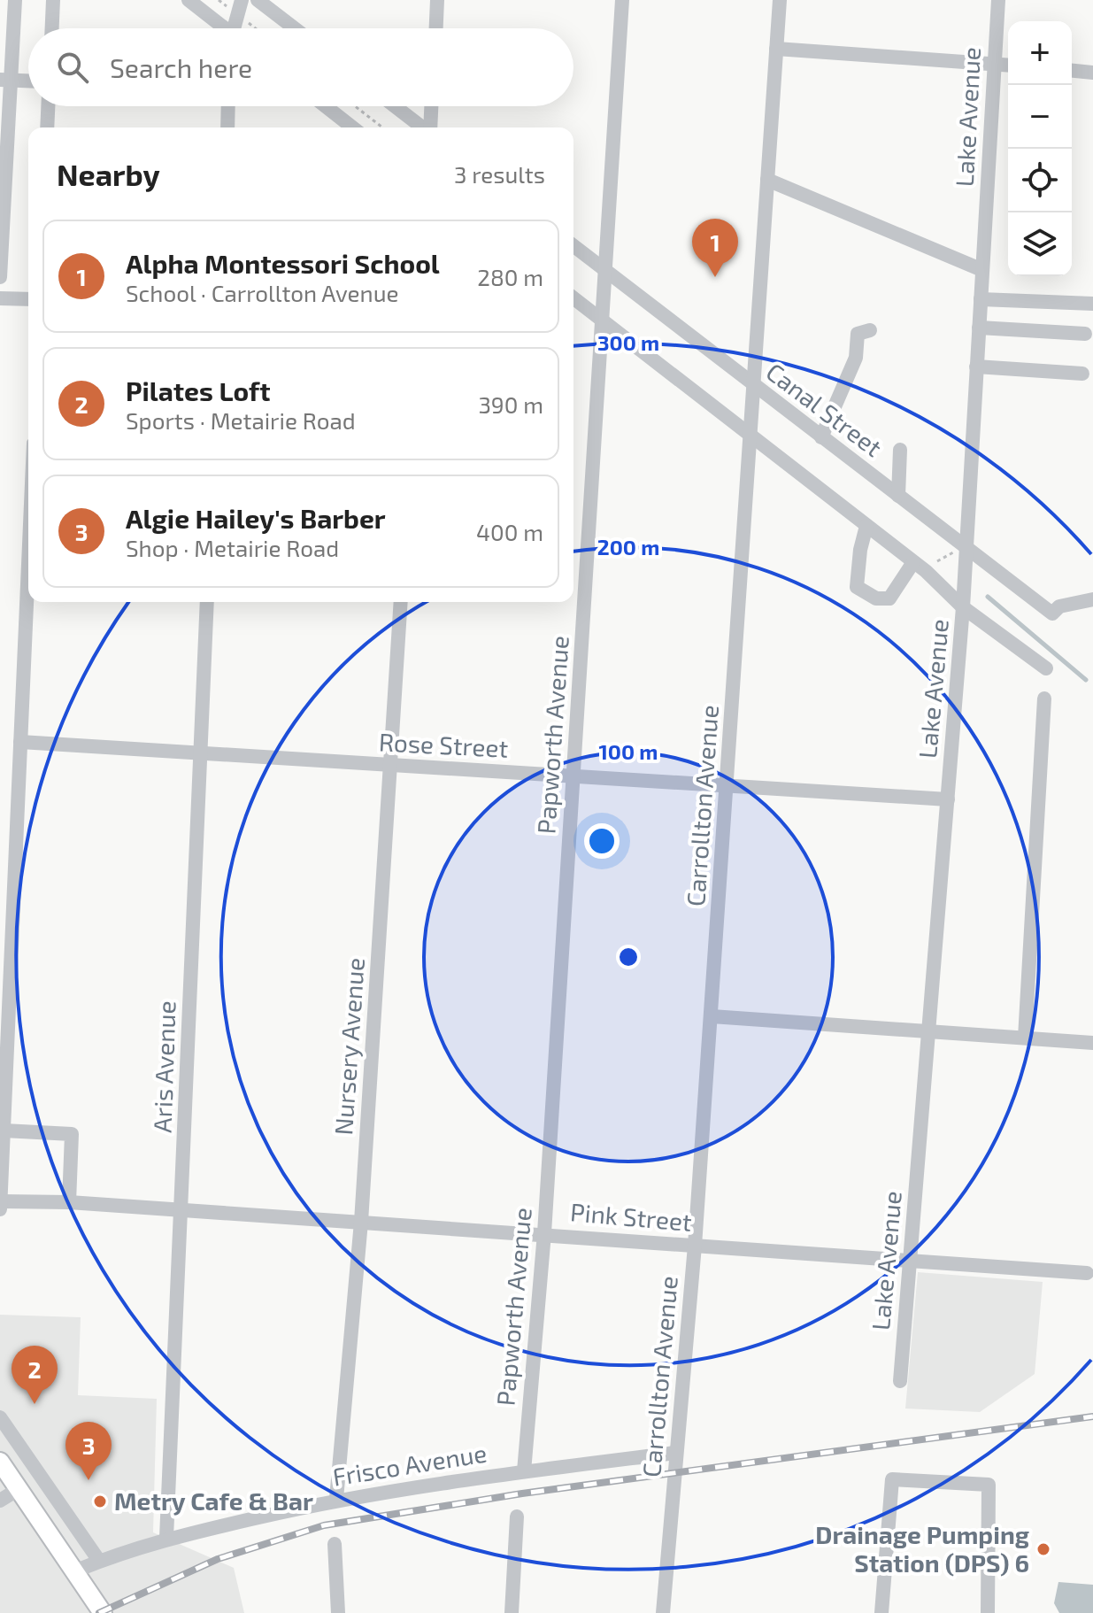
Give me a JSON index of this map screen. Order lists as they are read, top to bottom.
{
  "streets": {
    "street": [
      "Lake Avenue",
      "Canal Street",
      "Papworth Avenue",
      "Rose Street",
      "Carrollton Avenue",
      "Nursery Avenue",
      "Aris Avenue",
      "Pink Street",
      "Frisco Avenue"
    ]
  },
  "crossings": [
    ["Lake Avenue", "Canal Street"],
    ["Lake Avenue", "Rose Street"],
    ["Lake Avenue", "Pink Street"],
    ["Canal Street", "Papworth Avenue"],
    ["Canal Street", "Carrollton Avenue"],
    ["Papworth Avenue", "Rose Street"],
    ["Papworth Avenue", "Pink Street"],
    ["Papworth Avenue", "Frisco Avenue"],
    ["Rose Street", "Carrollton Avenue"],
    ["Rose Street", "Nursery Avenue"],
    ["Rose Street", "Aris Avenue"],
    ["Carrollton Avenue", "Pink Street"],
    ["Carrollton Avenue", "Frisco Avenue"],
    ["Nursery Avenue", "Pink Street"],
    ["Nursery Avenue", "Frisco Avenue"],
    ["Aris Avenue", "Pink Street"],
    ["Aris Avenue", "Frisco Avenue"]
  ],
  "places": ["Metry Cafe & Bar", "Drainage Pumping Station (DPS) 6"],
  "page": {
    "map_buttons": ["+", "−"],
    "search": "Search here",
    "heading": ["Nearby", "3 results"],
    "pins": ["1", "2", "3"],
    "list": [
      {
        "mark": "1",
        "name": "Alpha Montessori School",
        "note": "School · Carrollton Avenue",
        "value": "280 m"
      },
      {
        "mark": "2",
        "name": "Pilates Loft",
        "note": "Sports · Metairie Road",
        "value": "390 m"
      },
      {
        "mark": "3",
        "name": "Algie Hailey's Barber",
        "note": "Shop · Metairie Road",
        "value": "400 m"
      }
    ]
  },
  "rings": ["300 m", "200 m", "100 m"]
}
